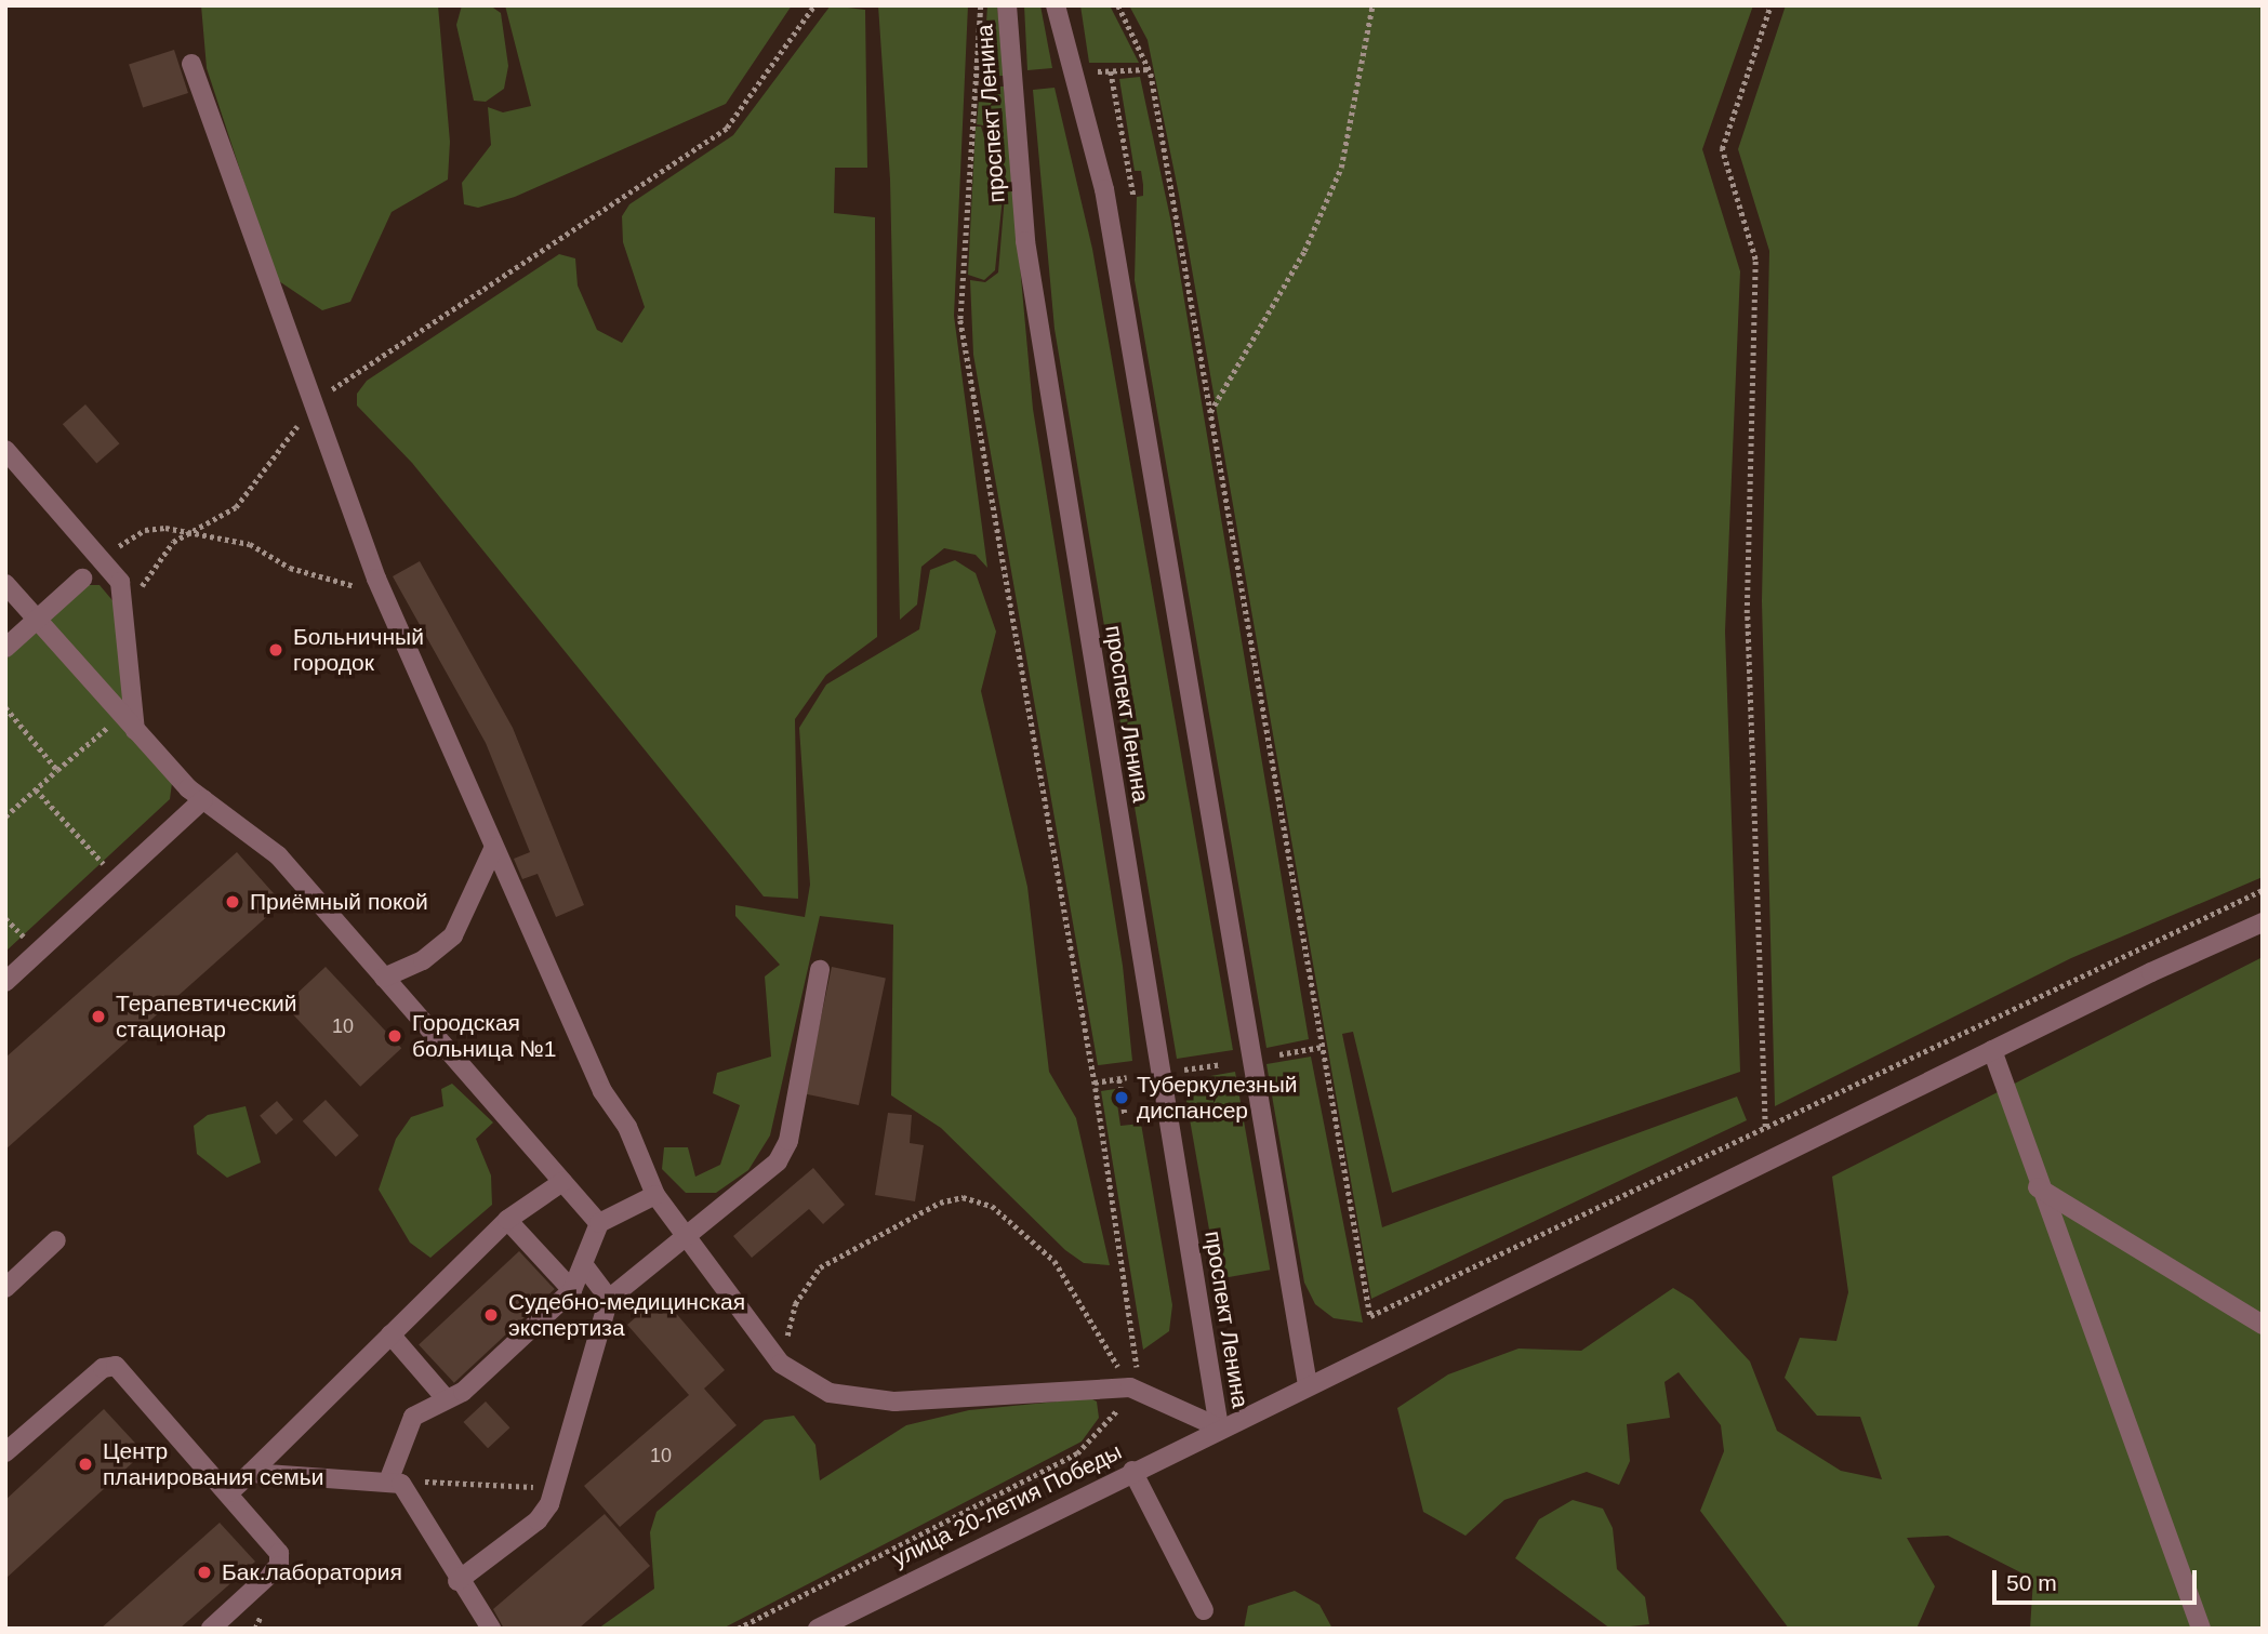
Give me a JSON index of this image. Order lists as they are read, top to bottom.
{
  "streets": {
    "street": ["проспект Ленина", "улица 20-летия Победы"]
  },
  "crossings": [
    ["проспект Ленина", "улица 20-летия Победы"]
  ],
  "places": [
    "Больничный городок",
    "Приёмный покой",
    "Терапевтический стационар",
    "Городская больница №1",
    "Туберкулезный диспансер",
    "Судебно-медицинская экспертиза",
    "Центр планирования семьи",
    "Бак.лаборатория"
  ],
  "house_numbers": ["10", "10"],
  "scale_bar": "50 m"
}
